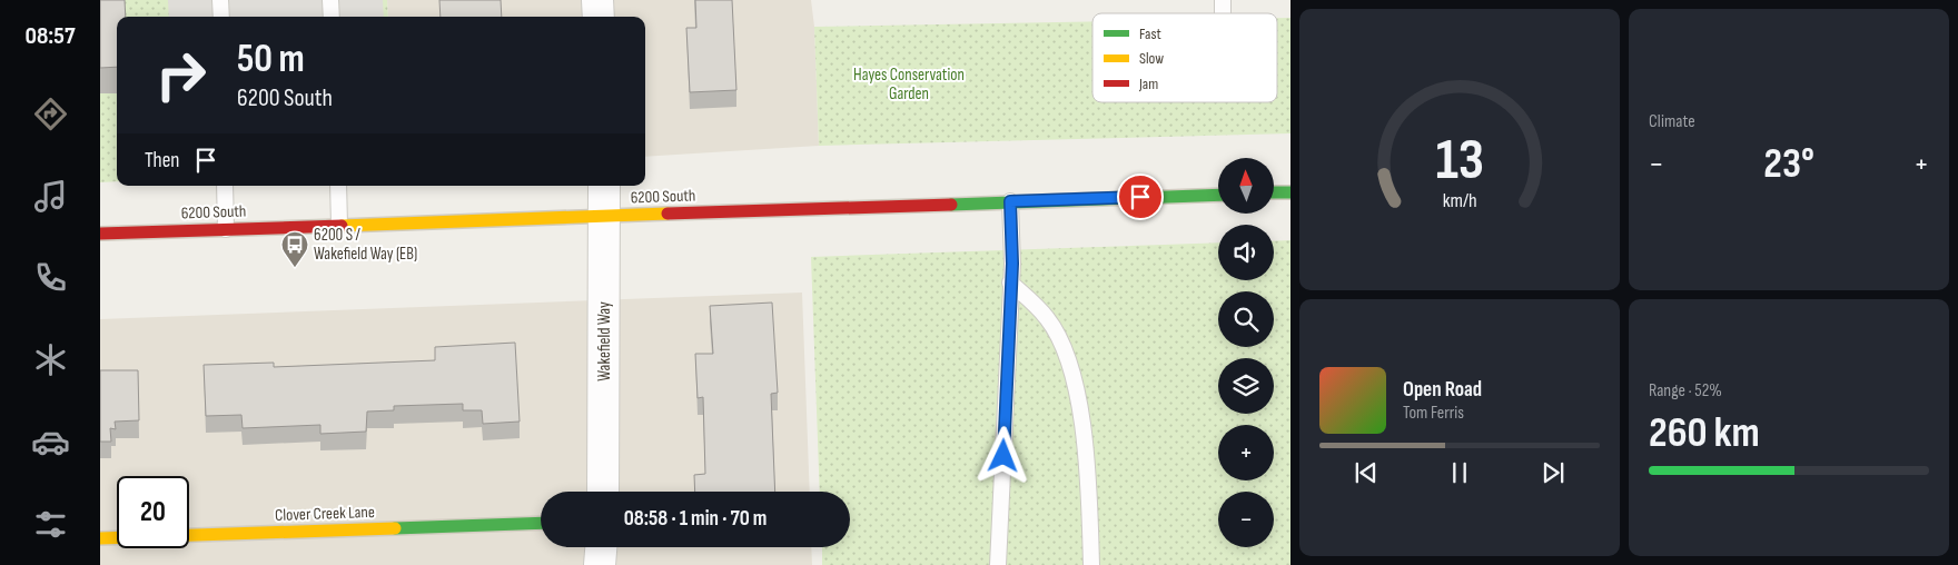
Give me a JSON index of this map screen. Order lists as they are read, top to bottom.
{
  "streets": {
    "main road": ["6200 South", "Clover Creek Lane"],
    "street": ["Wakefield Way"]
  },
  "crossings": [
    ["6200 South", "Wakefield Way"]
  ],
  "parks": ["Hayes Conservation Garden"],
  "places": {
    "bus stop": ["6200 S / Wakefield Way (EB)"]
  },
  "legend": ["Fast", "Slow", "Jam"],
  "north": "top",
  "page": {
    "tabs": "08:57",
    "tile": [
      "Climate",
      ["Range · 52%", "260 km"]
    ],
    "turn": ["50 m", "6200 South"],
    "then": "Then",
    "heat": ["−", "23°", "+"],
    "map_buttons": ["+", "−"],
    "song": ["Open Road", "Tom Ferris"],
    "limit": "20",
    "trip": "08:58 · 1 min · 70 m",
    "gauge": ["13", "km/h"]
  }
}
